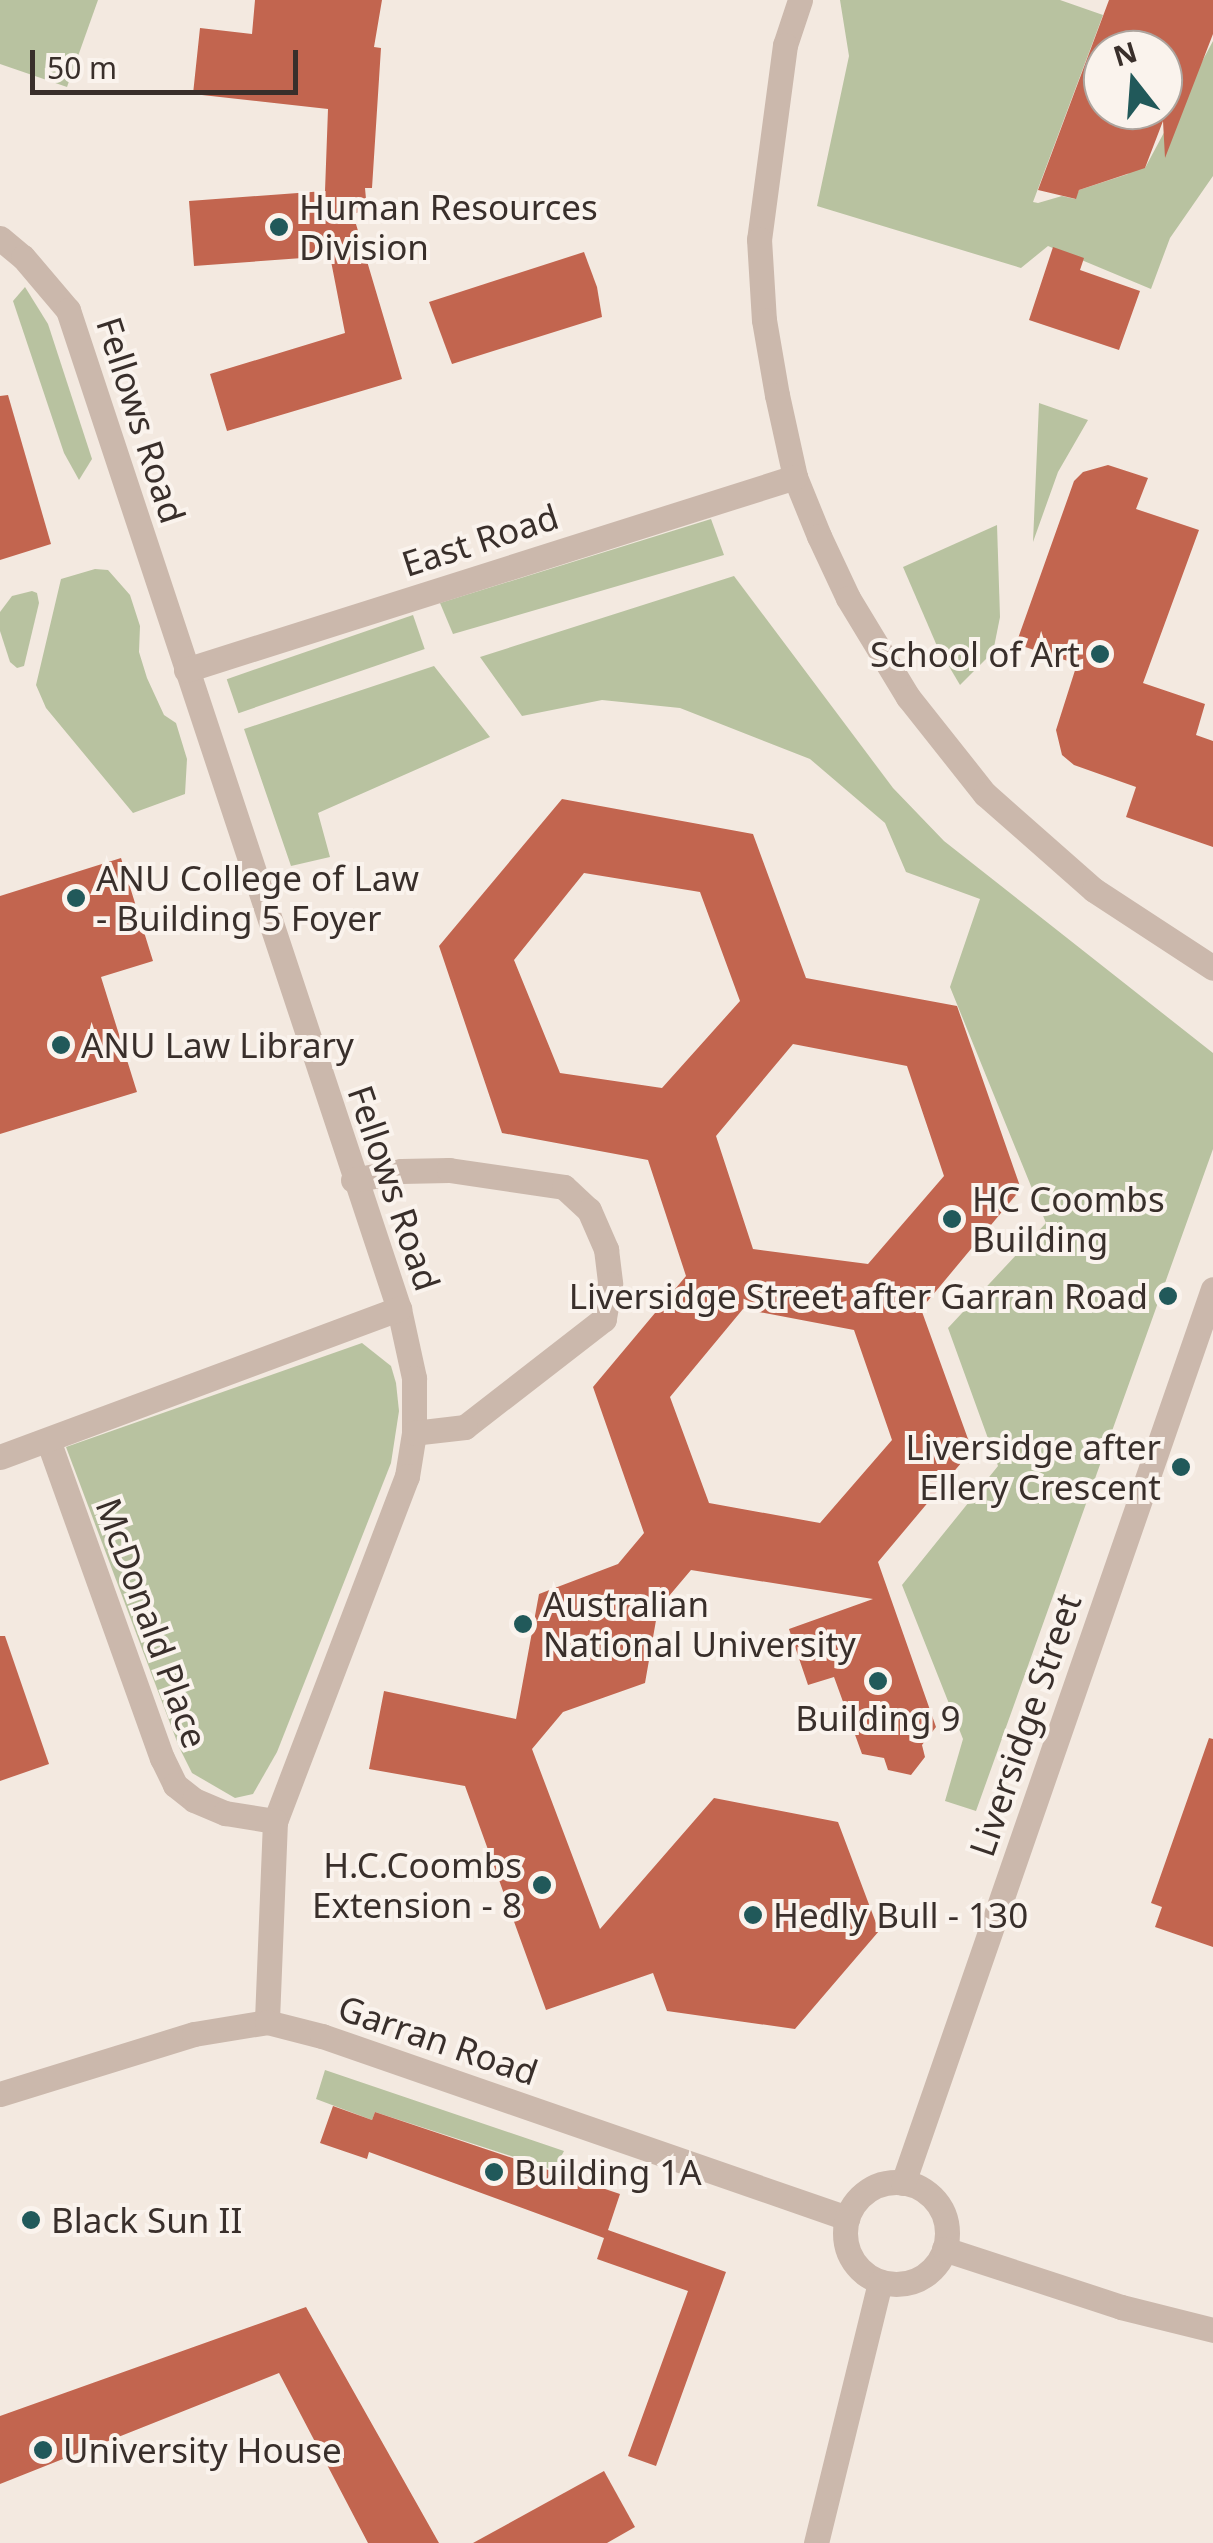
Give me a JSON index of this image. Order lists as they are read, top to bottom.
{
  "streets": {
    "street": [
      "Fellows Road",
      "East Road",
      "McDonald Place",
      "Liversidge Street",
      "Garran Road"
    ]
  },
  "crossings": [
    ["Fellows Road", "East Road"],
    ["Fellows Road", "McDonald Place"],
    ["Fellows Road", "Garran Road"],
    ["Liversidge Street", "Garran Road"]
  ],
  "places": [
    "Human Resources Division",
    "School of Art",
    "ANU College of Law - Building 5 Foyer",
    "ANU Law Library",
    "HC Coombs Building",
    "Liversidge Street after Garran Road",
    "Liversidge after Ellery Crescent",
    "Australian National University",
    "Building 9",
    "H.C.Coombs Extension - 8",
    "Hedly Bull - 130",
    "Building 1A",
    "Black Sun II",
    "University House"
  ],
  "scale_bar": "50 m",
  "north": "top"
}
